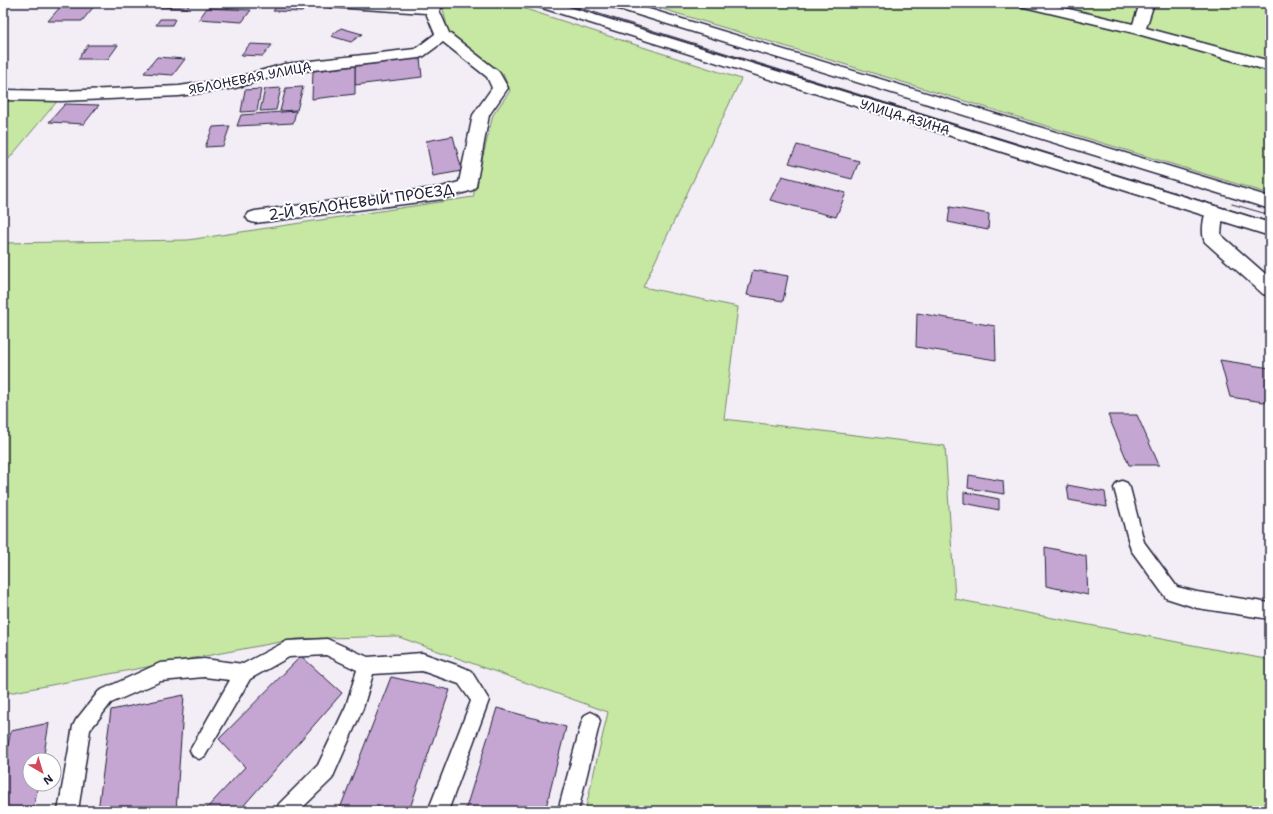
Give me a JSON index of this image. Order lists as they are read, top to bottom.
{
  "streets": {
    "street": ["ЯБЛОНЕВАЯ УЛИЦА", "УЛИЦА АЗИНА", "2-Й ЯБЛОНЕВЫЙ ПРОЕЗД"]
  },
  "crossings": [
    ["ЯБЛОНЕВАЯ УЛИЦА", "2-Й ЯБЛОНЕВЫЙ ПРОЕЗД"]
  ],
  "north": "bottom right"
}
